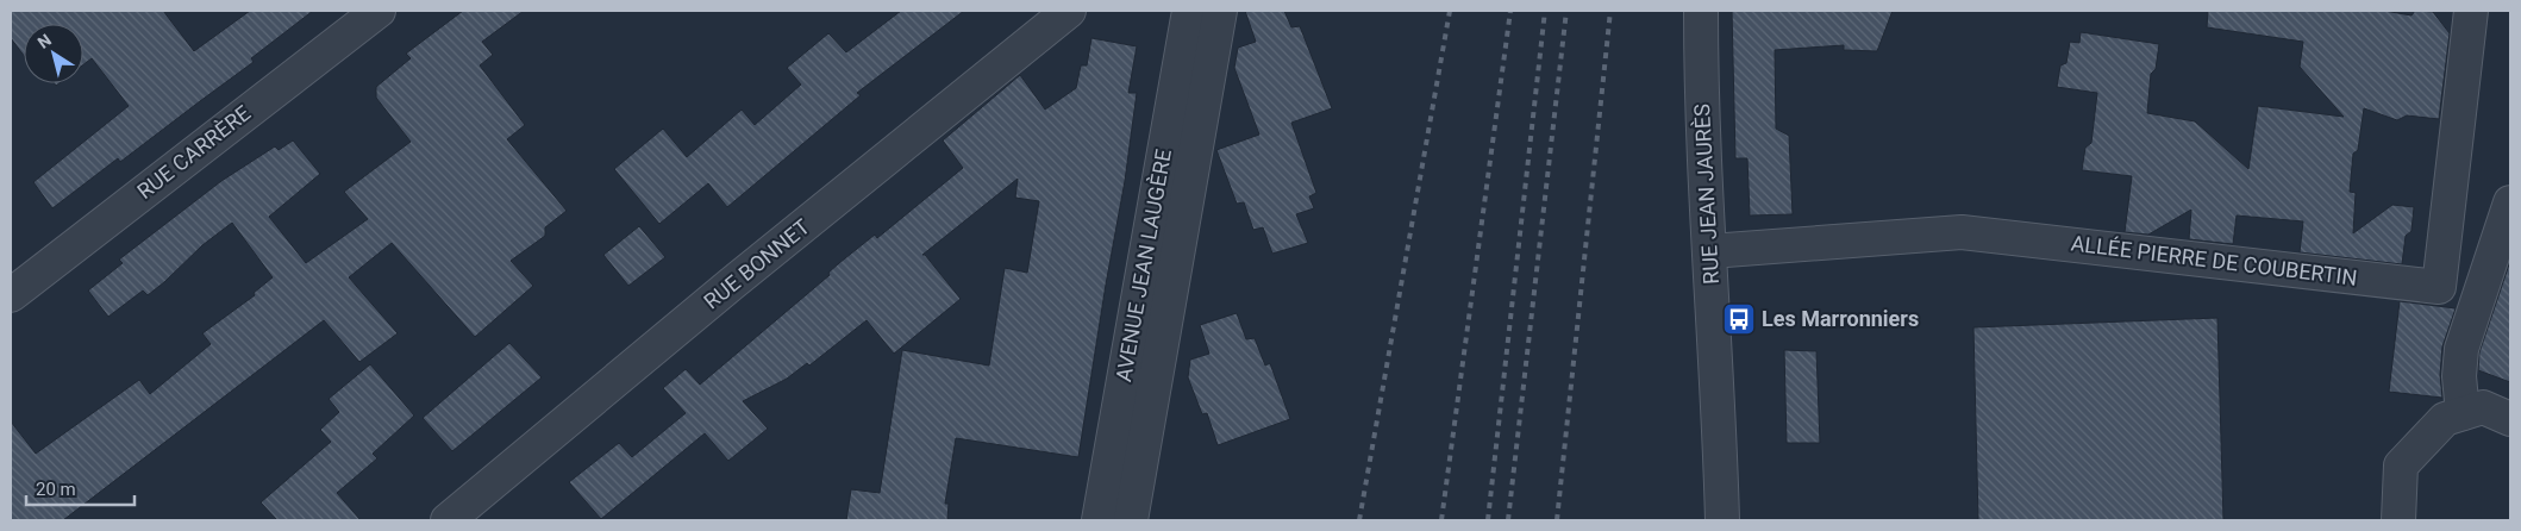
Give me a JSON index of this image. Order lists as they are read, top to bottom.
{
  "streets": {
    "street": [
      "RUE CARRÈRE",
      "RUE JEAN JAURÈS",
      "ALLÉE PIERRE DE COUBERTIN",
      "RUE BONNET",
      "AVENUE JEAN LAUGÈRE"
    ]
  },
  "crossings": [
    ["RUE JEAN JAURÈS", "ALLÉE PIERRE DE COUBERTIN"]
  ],
  "places": {
    "bus stop": ["Les Marronniers"]
  },
  "scale_bar": "20 m",
  "north": "top left"
}
